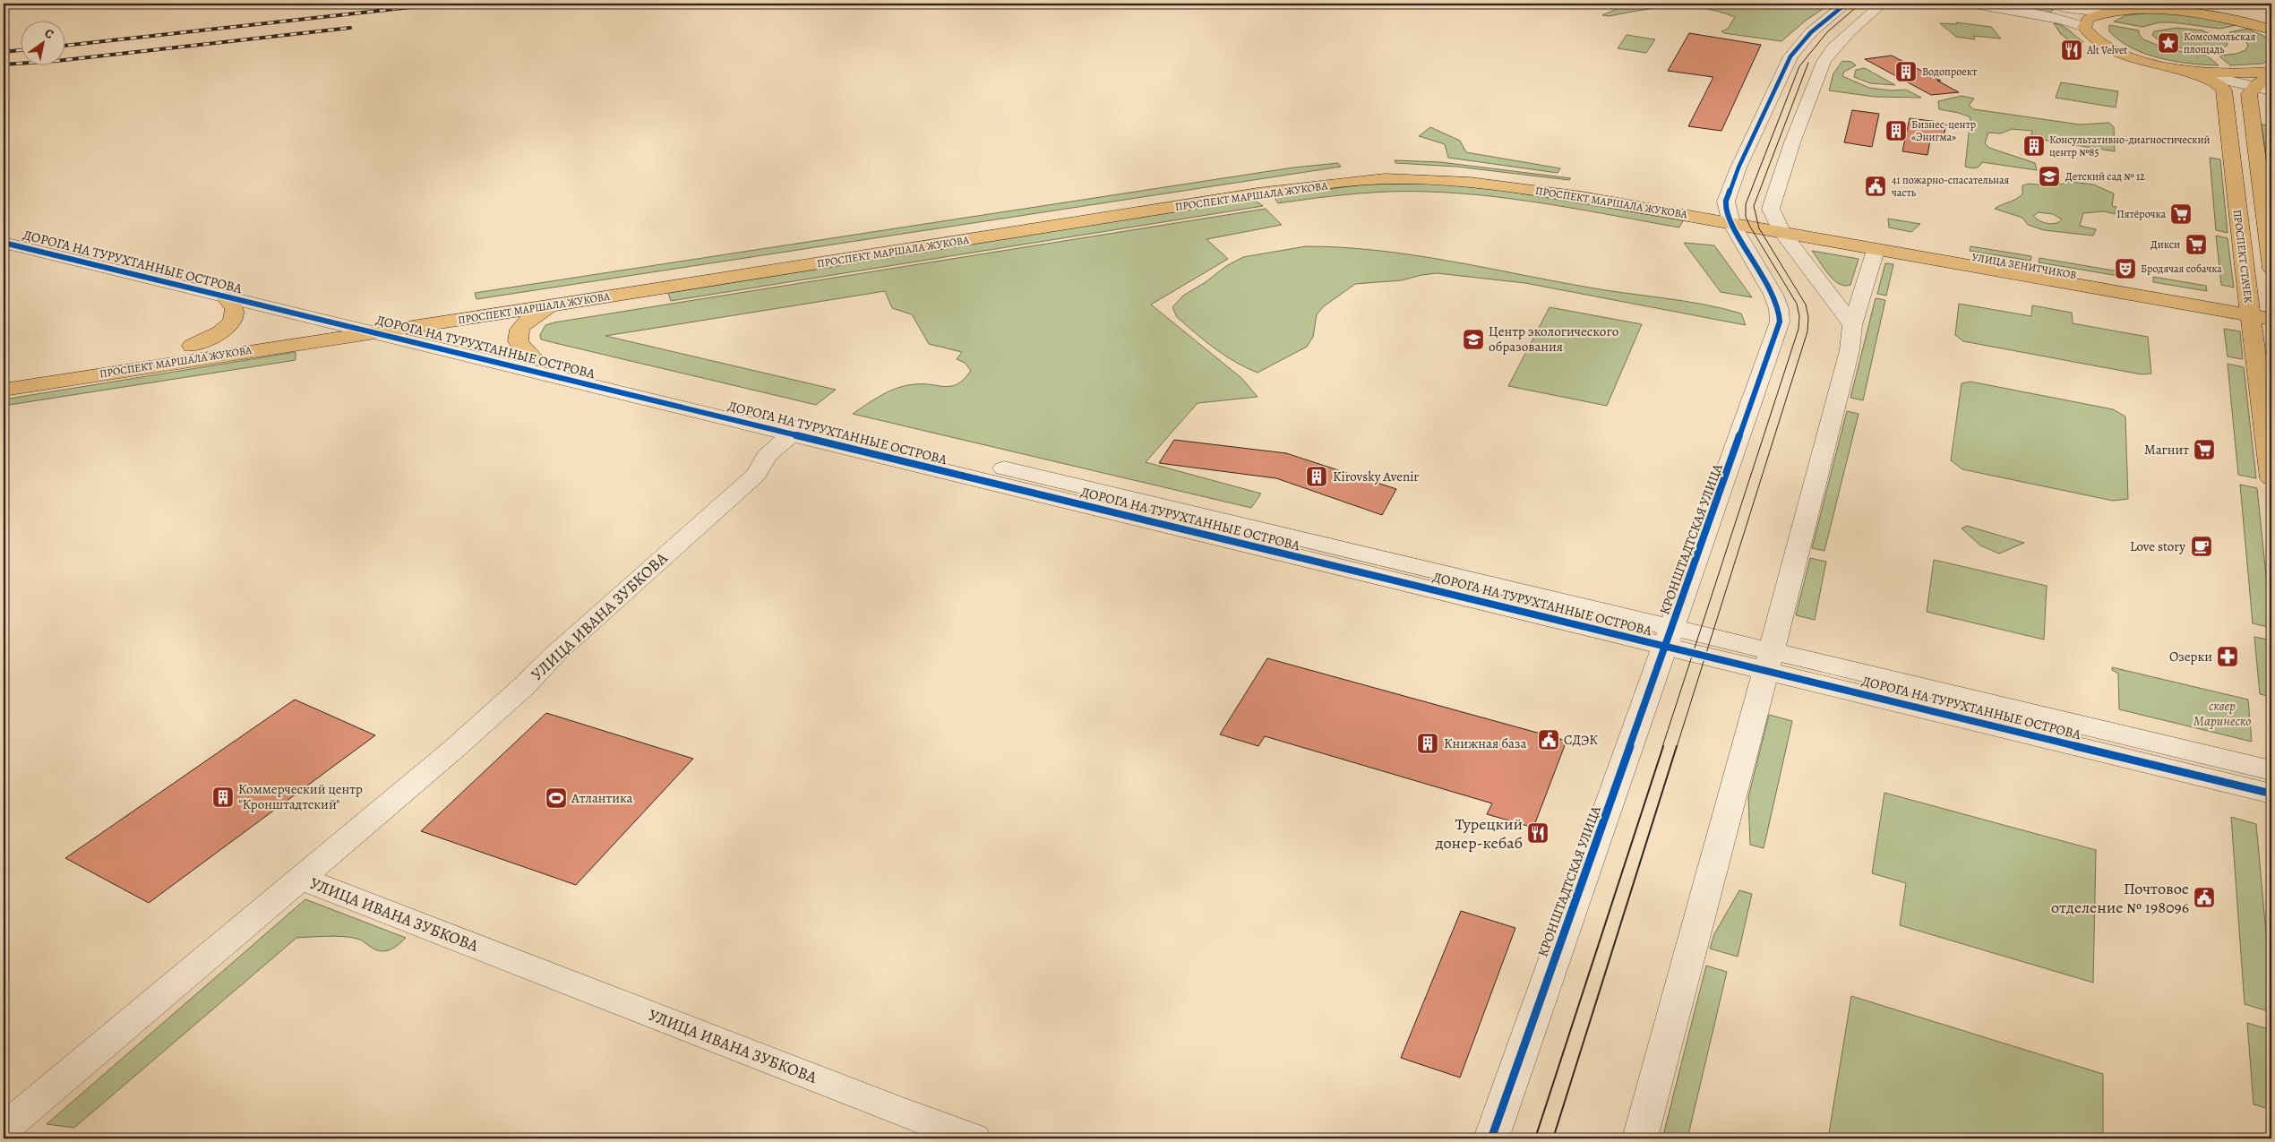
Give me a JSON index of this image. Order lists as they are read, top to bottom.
{
  "streets": {
    "main road": ["ПРОСПЕКТ МАРШАЛА ЖУКОВА", "ПРОСПЕКТ СТАЧЕК", "УЛИЦА ЗЕНИТЧИКОВ"],
    "street": ["ДОРОГА НА ТУРУХТАННЫЕ ОСТРОВА", "КРОНШТАДТСКАЯ УЛИЦА", "УЛИЦА ИВАНА ЗУБКОВА"]
  },
  "crossings": [
    ["ПРОСПЕКТ МАРШАЛА ЖУКОВА", "ДОРОГА НА ТУРУХТАННЫЕ ОСТРОВА"],
    ["ПРОСПЕКТ МАРШАЛА ЖУКОВА", "УЛИЦА ЗЕНИТЧИКОВ"],
    ["ПРОСПЕКТ МАРШАЛА ЖУКОВА", "КРОНШТАДТСКАЯ УЛИЦА"],
    ["ПРОСПЕКТ СТАЧЕК", "УЛИЦА ЗЕНИТЧИКОВ"],
    ["ДОРОГА НА ТУРУХТАННЫЕ ОСТРОВА", "КРОНШТАДТСКАЯ УЛИЦА"],
    ["ДОРОГА НА ТУРУХТАННЫЕ ОСТРОВА", "УЛИЦА ИВАНА ЗУБКОВА"]
  ],
  "parks": ["сквер Маринеско"],
  "places": {
    "place": ["Комсомольская площадь"],
    "restaurant": ["Alt Velvet", "Турецкий донер-кебаб"],
    "building": [
      "Водопроект",
      "Бизнес-центр «Энигма»",
      "Консультативно-диагностический центр №85",
      "Kirovsky Avenir",
      "Книжная база",
      "Коммерческий центр \"Кронштадтский\""
    ],
    "school or university": ["Детский сад № 12", "Центр экологического образования"],
    "public building": ["41 пожарно-спасательная часть", "СДЭК", "Почтовое отделение № 198096"],
    "supermarket": ["Пятёрочка", "Дикси", "Магнит"],
    "theatre": ["Бродячая собачка"],
    "cafe": ["Love story"],
    "pharmacy": ["Озерки"],
    "sports": ["Атлантика"]
  },
  "north": "top right"
}
